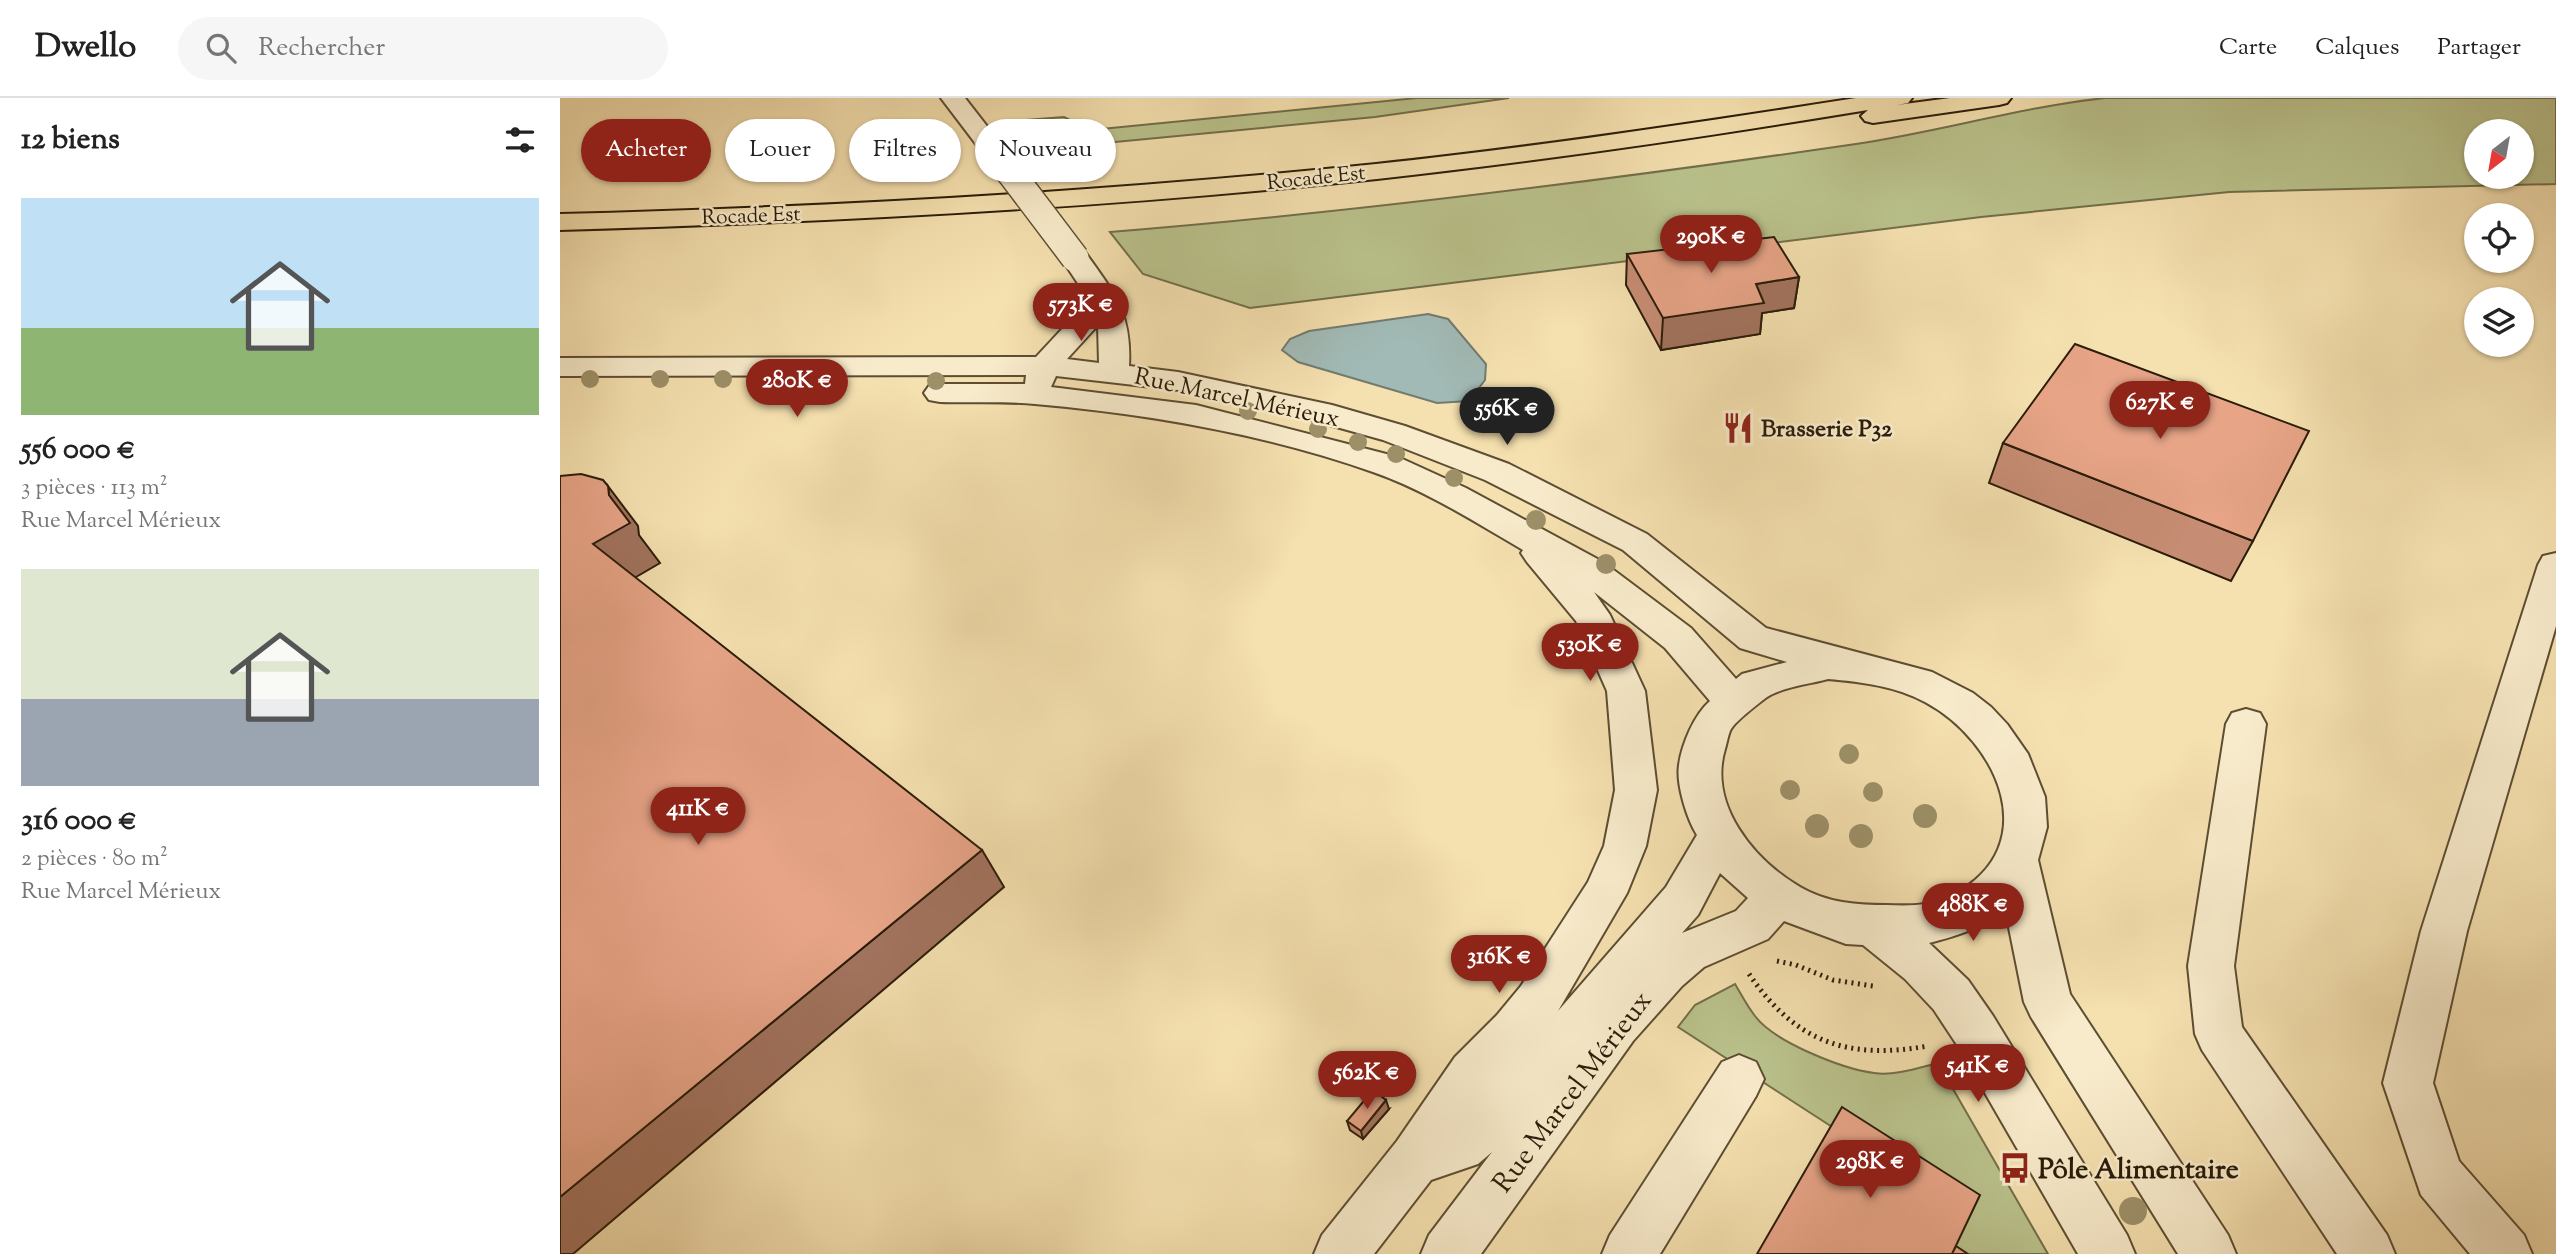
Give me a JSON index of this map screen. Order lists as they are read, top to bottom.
{
  "streets": {
    "highway": ["Rocade Est"],
    "street": ["Rue Marcel Mérieux"]
  },
  "places": {
    "restaurant": ["Brasserie P32"],
    "bus stop": ["Pôle Alimentaire"]
  },
  "north": "bottom left",
  "page": {
    "header": "Dwello",
    "search": "Rechercher",
    "nav": ["Carte", "Calques", "Partager"],
    "heading": "12 biens",
    "chip": [
      "Acheter",
      "Louer",
      "Filtres",
      "Nouveau"
    ],
    "list": [
      {
        "name": "556 000 €",
        "note": "3 pièces · 113 m² · Rue Marcel Mérieux"
      },
      {
        "name": "316 000 €",
        "note": "2 pièces · 80 m² · Rue Marcel Mérieux"
      }
    ],
    "price": [
      "290K €",
      "573K €",
      "280K €",
      "627K €",
      "556K €",
      "530K €",
      "411K €",
      "488K €",
      "316K €",
      "541K €",
      "562K €",
      "298K €"
    ]
  }
}
